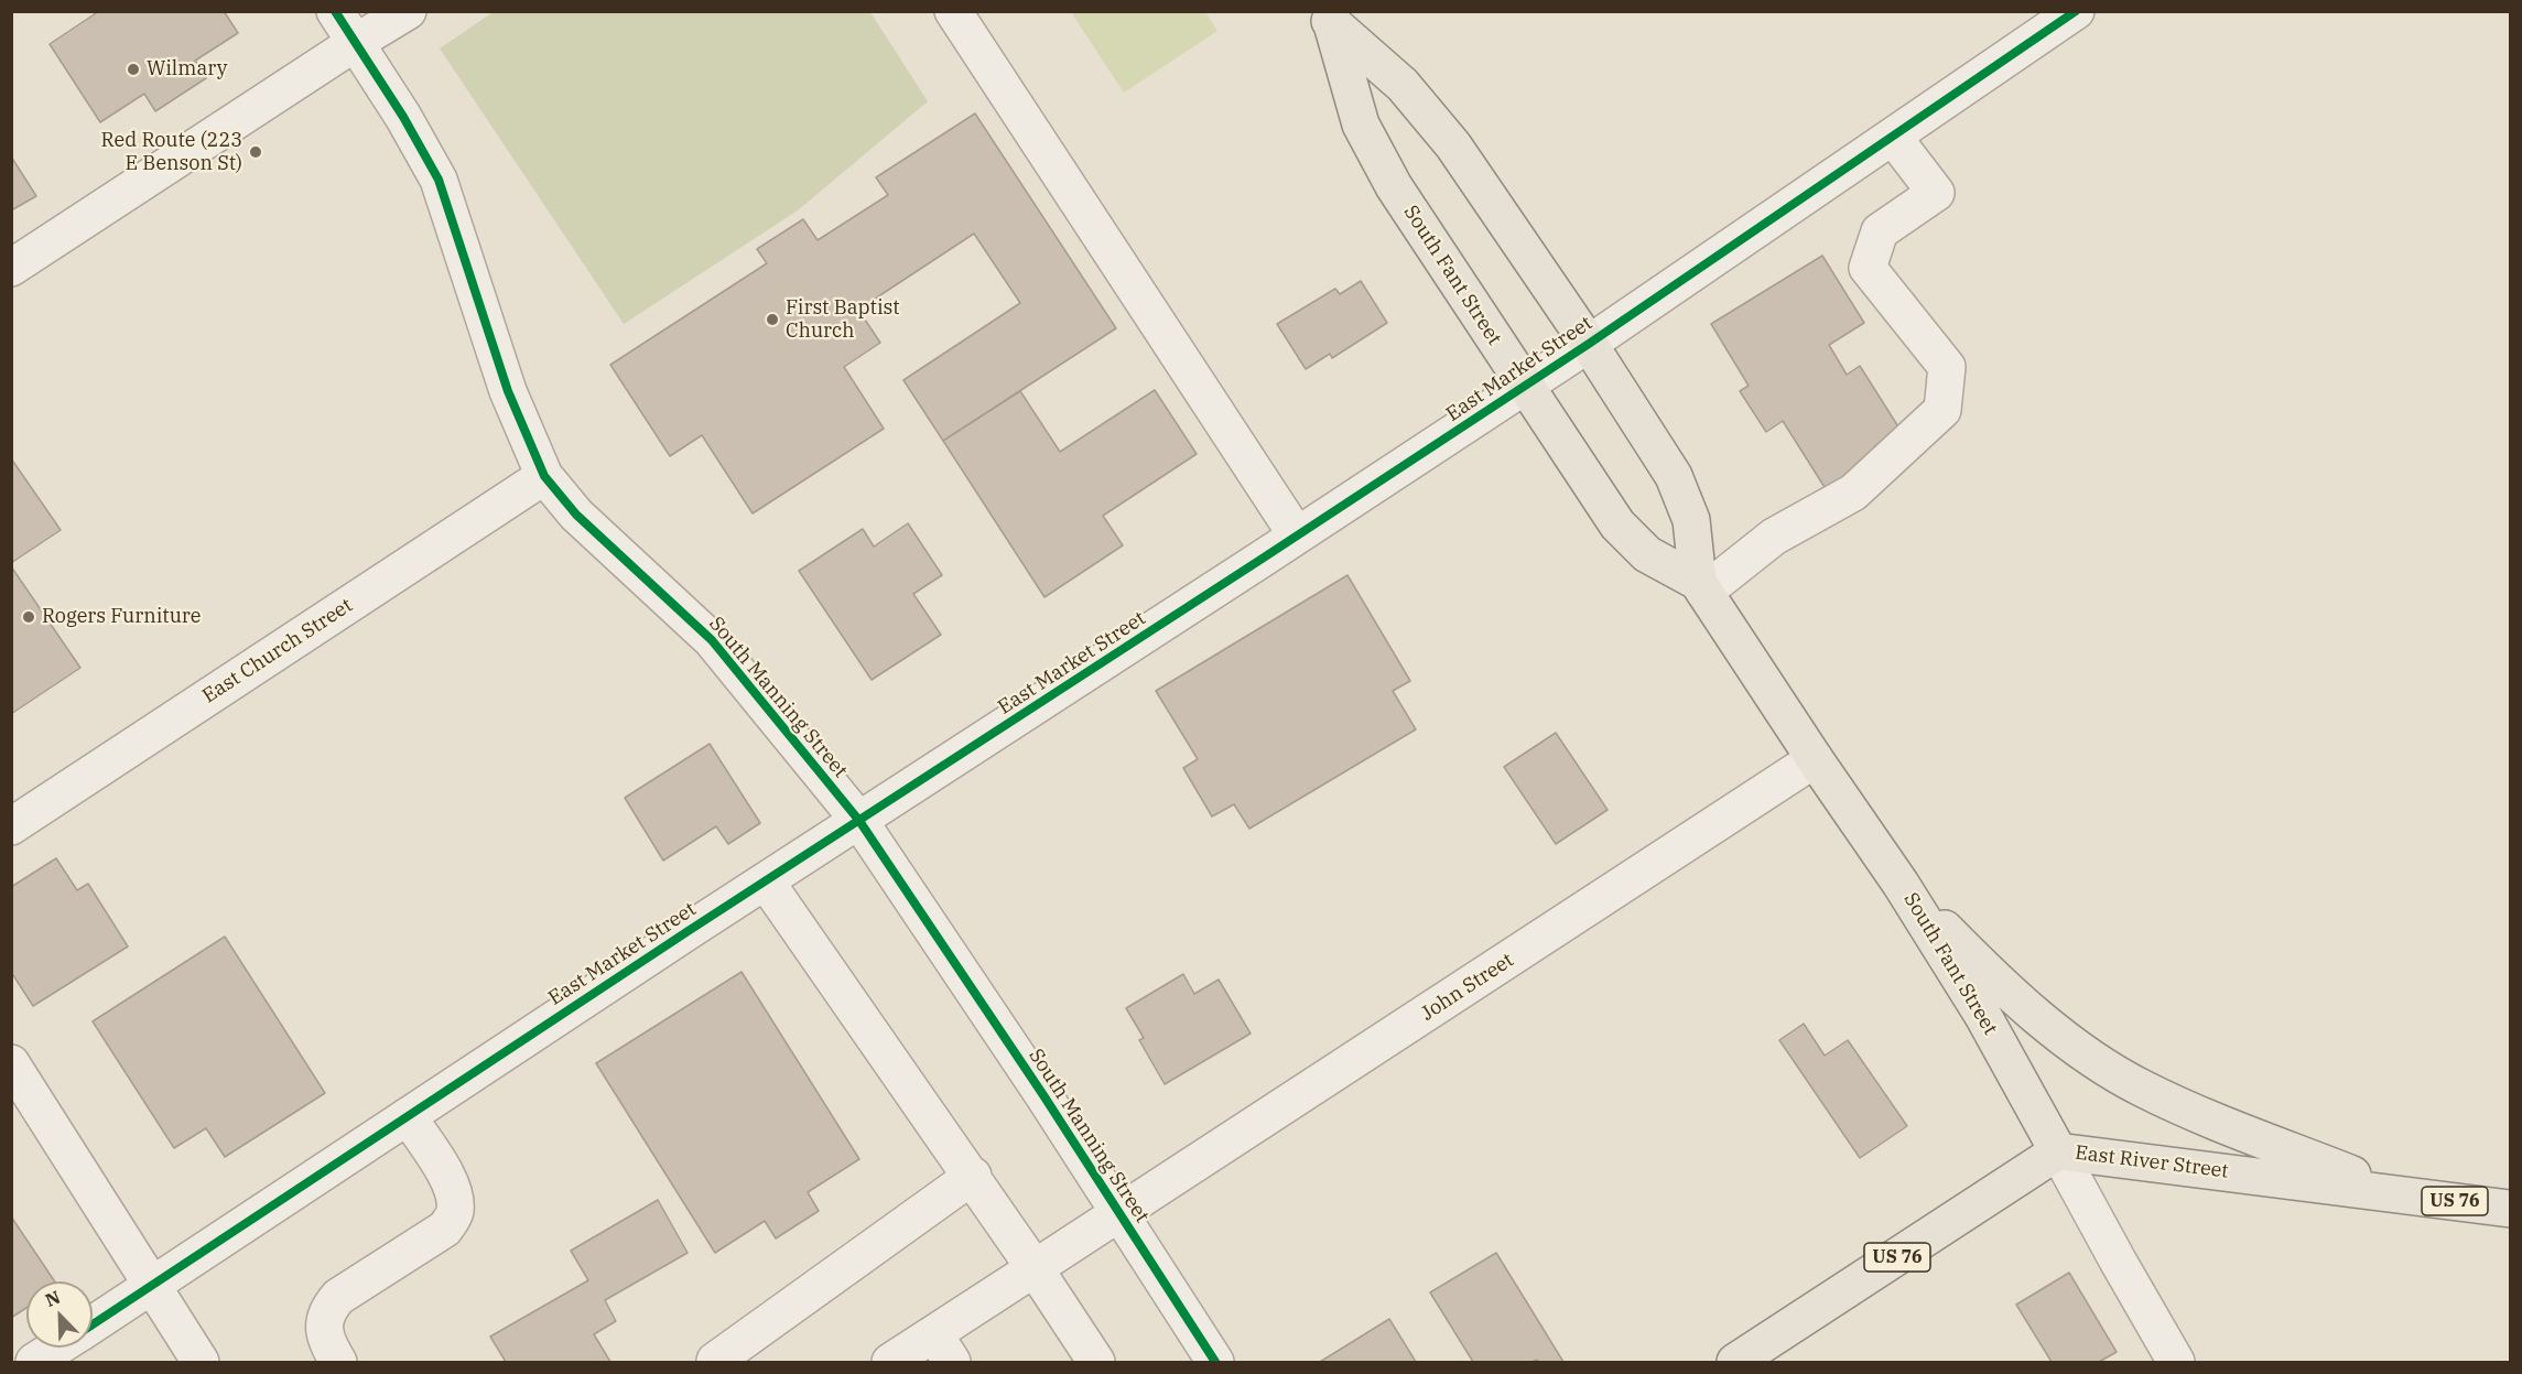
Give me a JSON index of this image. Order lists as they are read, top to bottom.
{
  "streets": {
    "main road": ["South Fant Street", "East River Street", "US 76"],
    "street": [
      "East Market Street",
      "East Church Street",
      "South Manning Street",
      "John Street"
    ]
  },
  "crossings": [
    ["South Fant Street", "East Market Street"],
    ["South Fant Street", "John Street"],
    ["South Fant Street", "East River Street"],
    ["East Market Street", "South Manning Street"],
    ["East Church Street", "South Manning Street"],
    ["South Manning Street", "John Street"]
  ],
  "places": [
    "Wilmary",
    "Red Route (223 E Benson St)",
    "First Baptist Church",
    "Rogers Furniture"
  ],
  "north": "top left"
}
